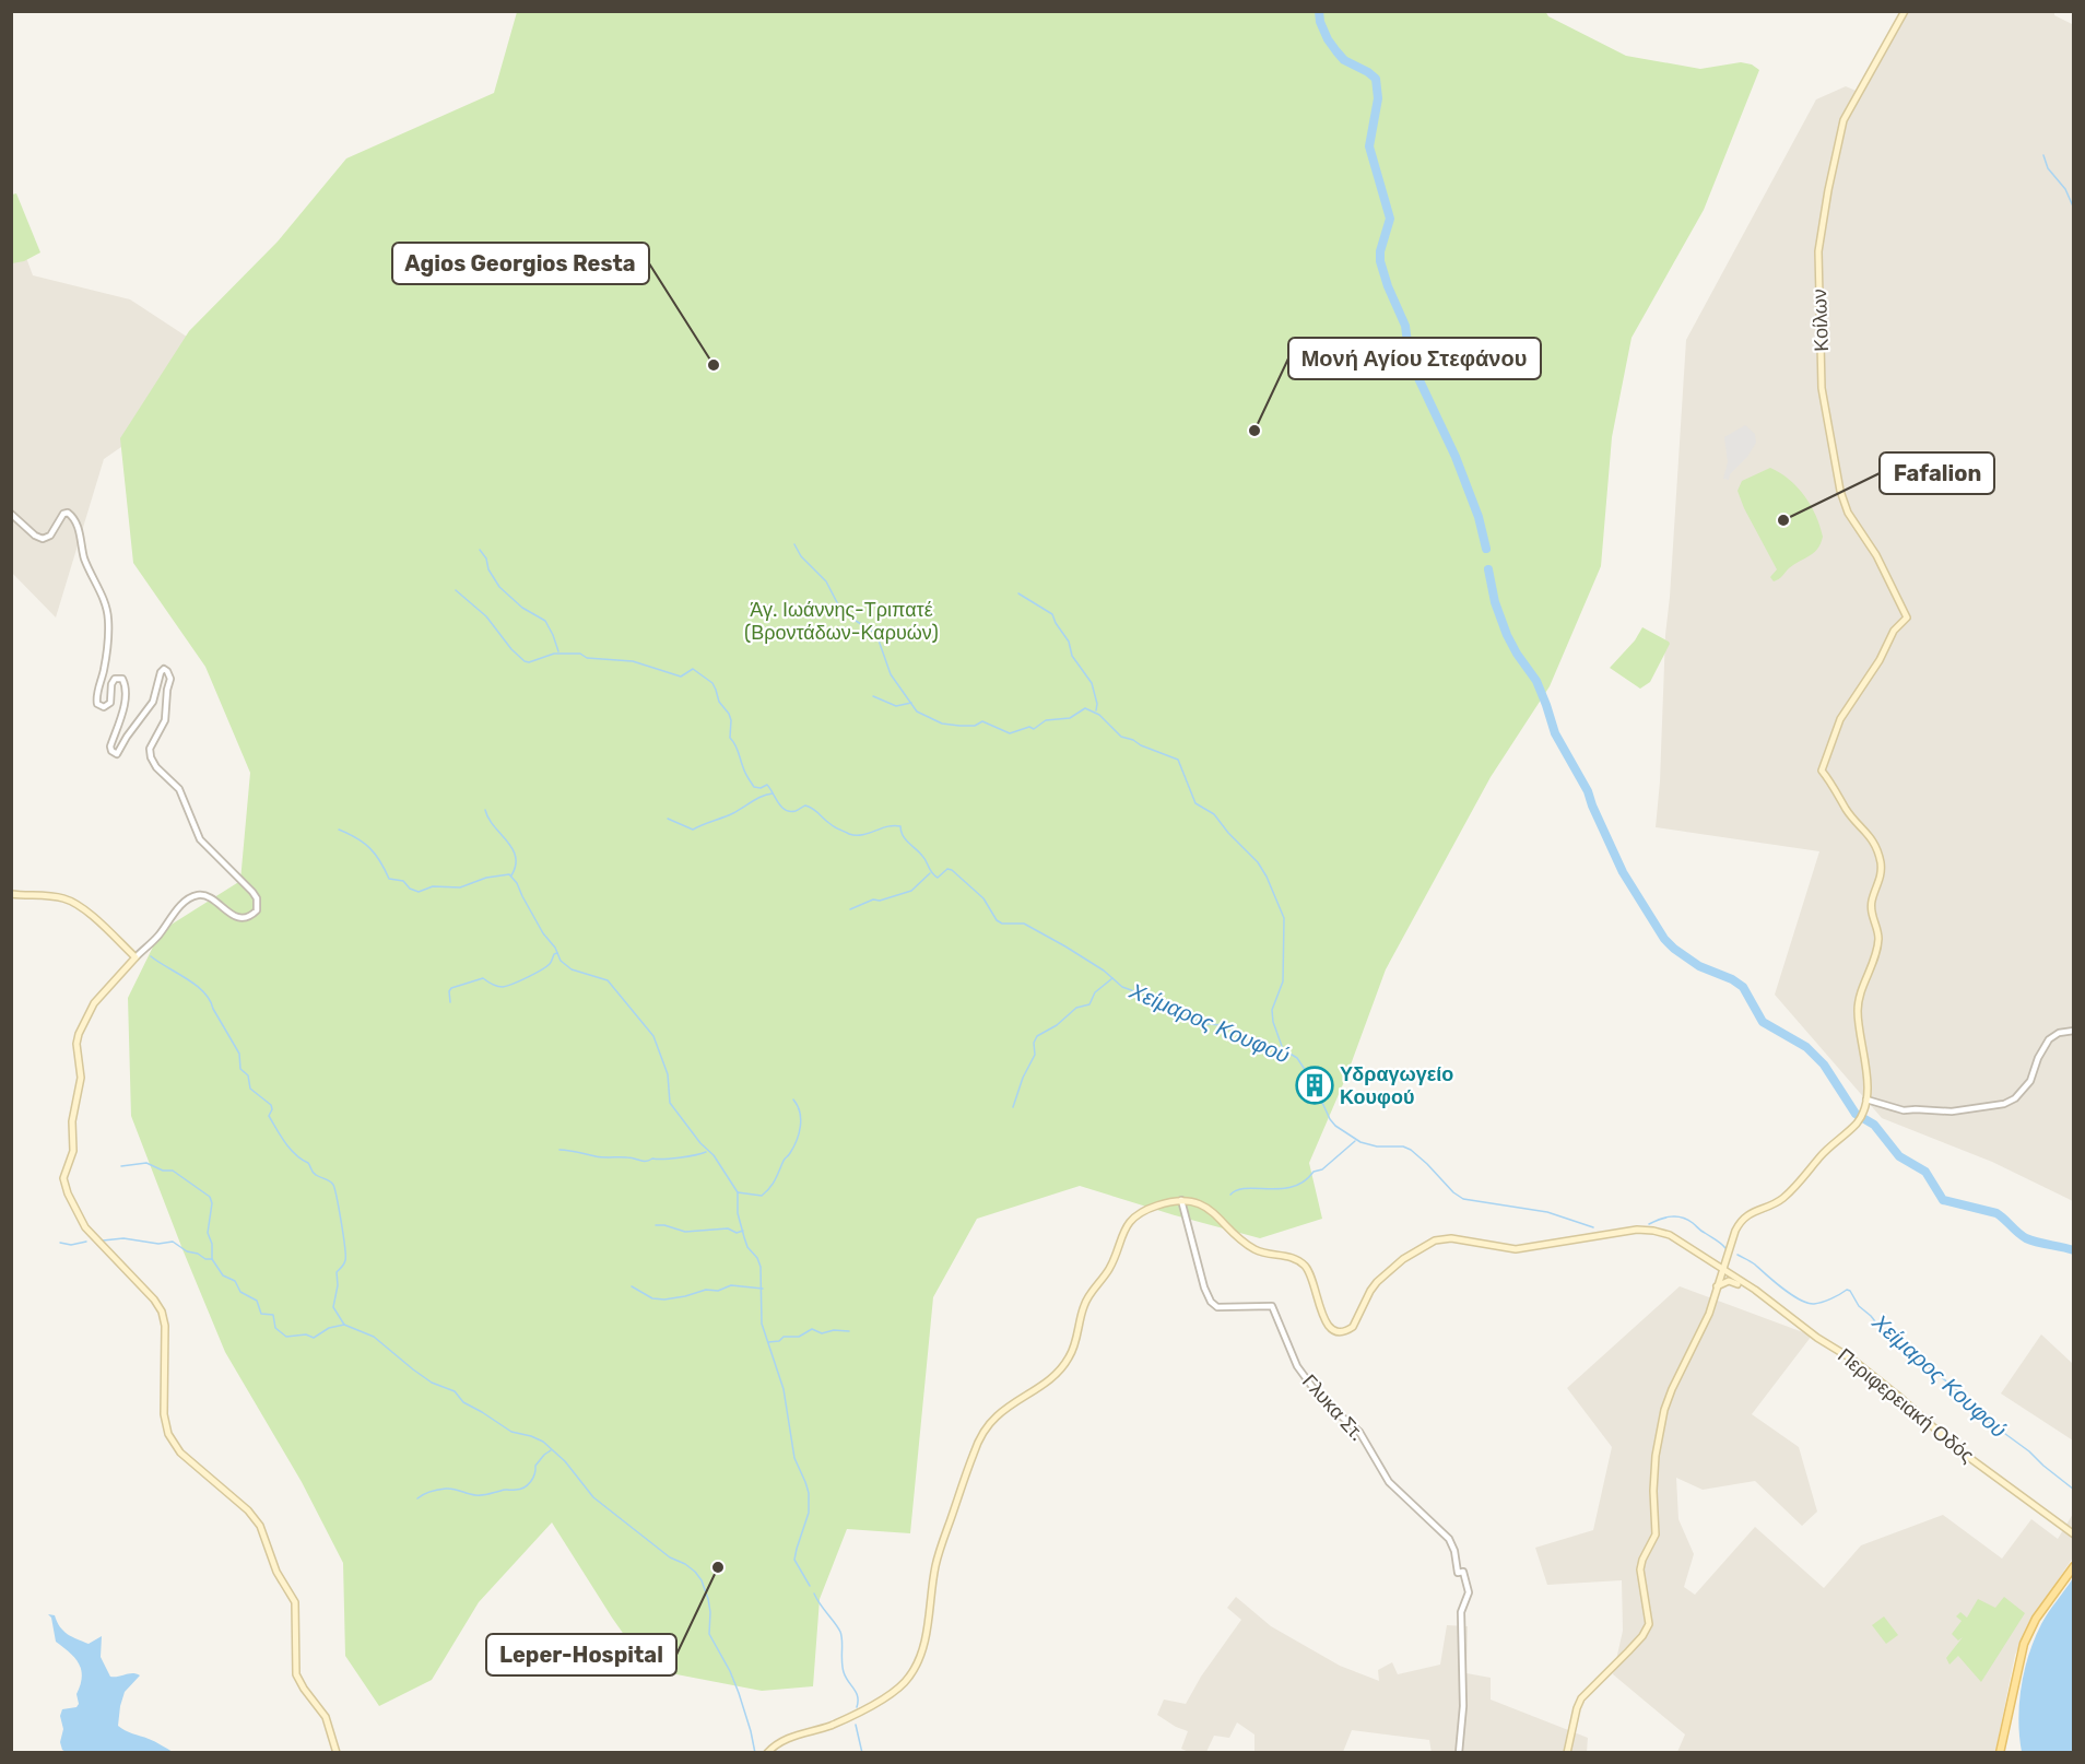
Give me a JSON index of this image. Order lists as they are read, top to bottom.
{
  "streets": {
    "main road": ["Κοίλων", "Περιφερειακή Οδός"],
    "street": ["Γλυκα Στ."]
  },
  "crossings": [
    ["Περιφερειακή Οδός", "Γλυκα Στ."]
  ],
  "water": ["Χείμαρος Κουφού"],
  "parks": ["Άγ. Ιωάννης-Τριπατέ (Βροντάδων-Καρυών)"],
  "places": {
    "other": [
      "Agios Georgios Resta",
      "Μονή Αγίου Στεφάνου",
      "Fafalion",
      "Leper-Hospital"
    ],
    "building": ["Υδραγωγείο Κουφού"]
  }
}
